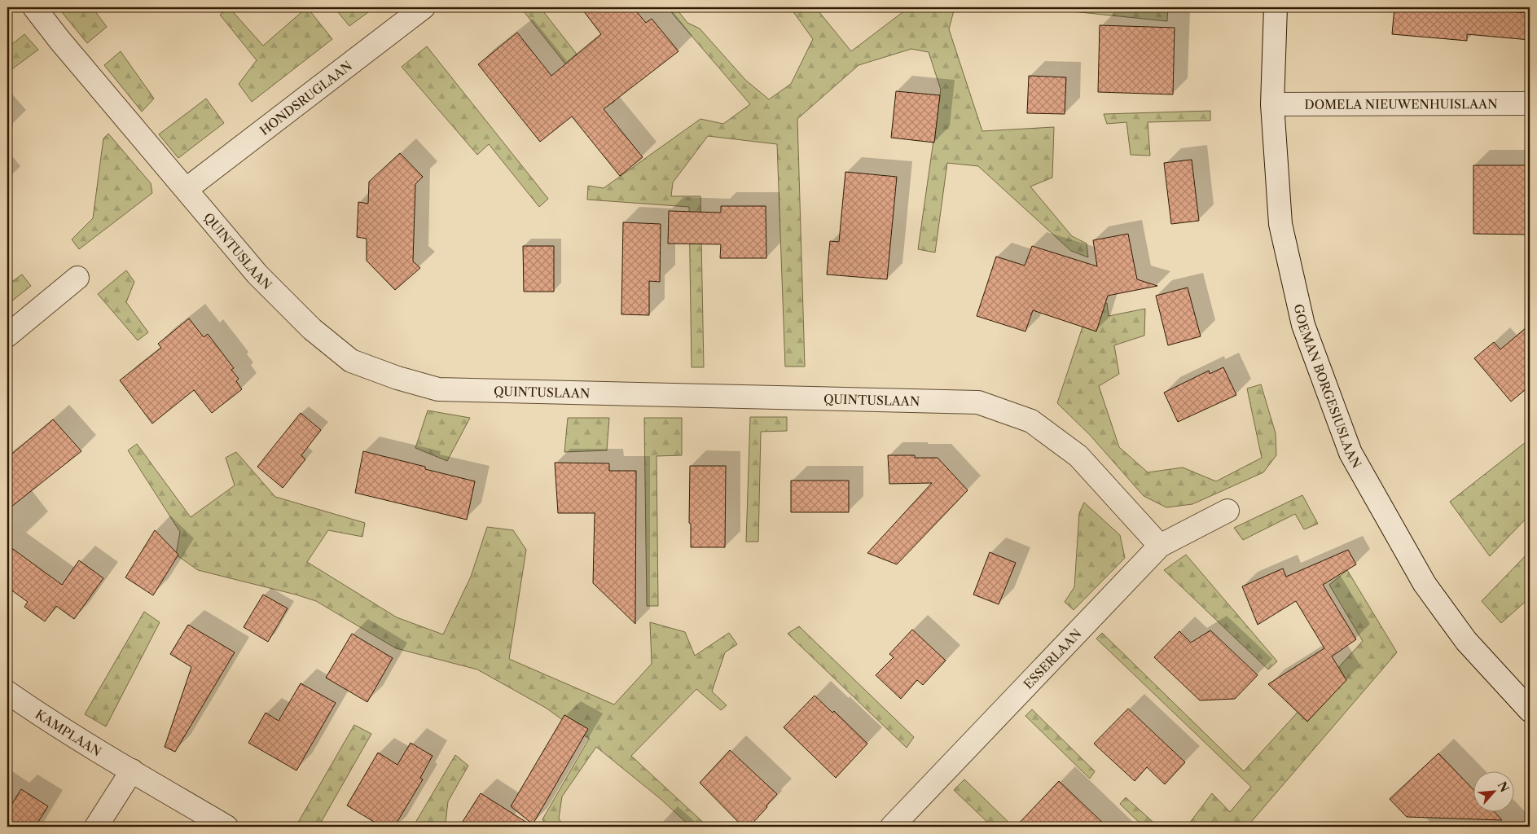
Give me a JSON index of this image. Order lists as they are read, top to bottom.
{
  "streets": {
    "street": [
      "HONDSRUGLAAN",
      "DOMELA NIEUWENHUISLAAN",
      "QUINTUSLAAN",
      "GOEMAN BORGESIUSLAAN",
      "ESSERLAAN",
      "KAMPLAAN"
    ]
  },
  "crossings": [
    ["HONDSRUGLAAN", "QUINTUSLAAN"],
    ["DOMELA NIEUWENHUISLAAN", "GOEMAN BORGESIUSLAAN"],
    ["QUINTUSLAAN", "ESSERLAAN"]
  ],
  "north": "top right"
}
